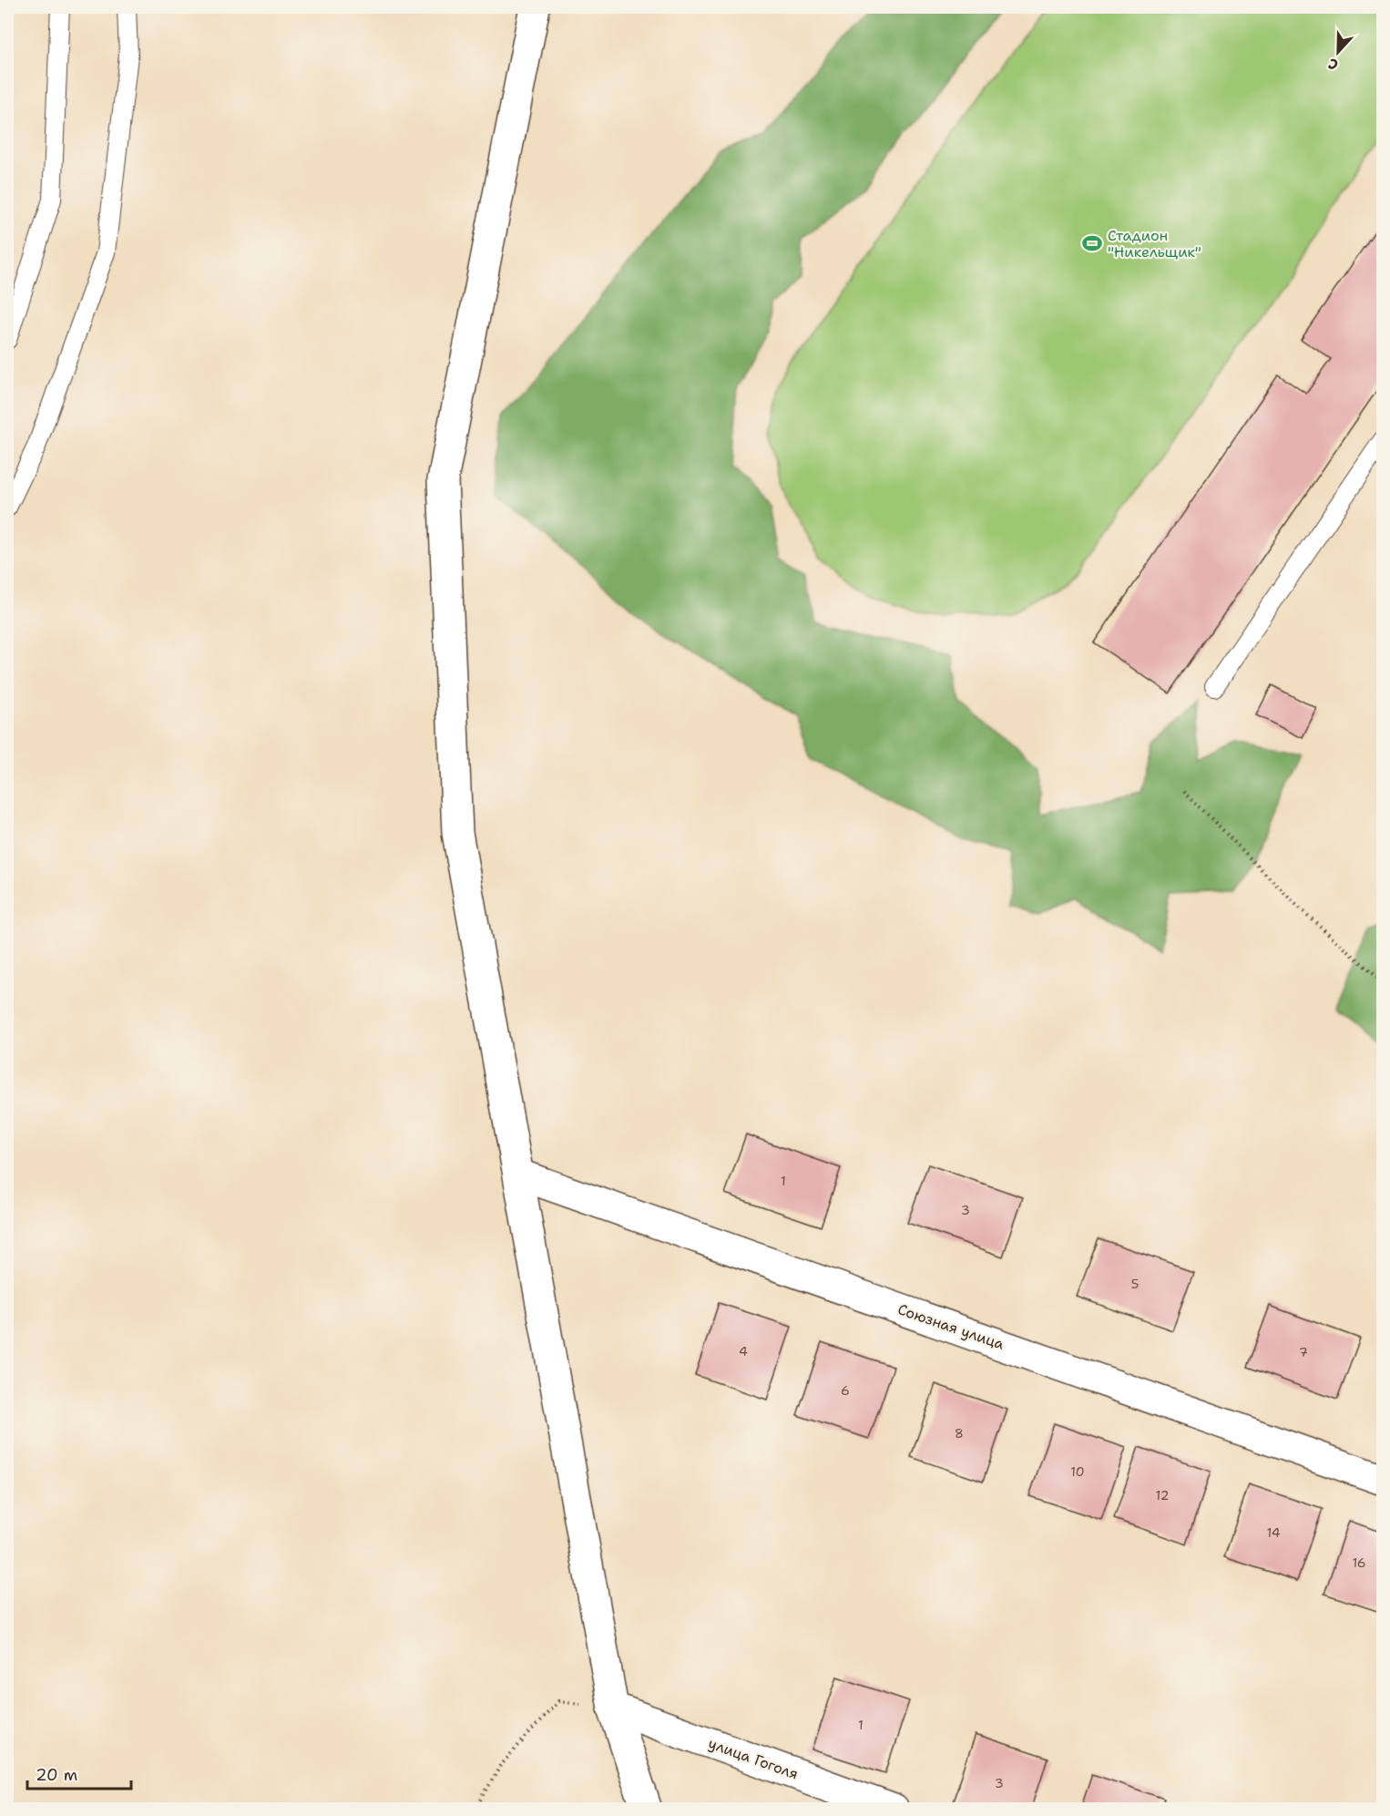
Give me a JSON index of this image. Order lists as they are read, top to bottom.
{
  "streets": {
    "street": ["Союзная улица", "улица Гоголя"]
  },
  "places": {
    "sports": ["Стадион \"Никельщик\""]
  },
  "house_numbers": [
    "1",
    "3",
    "5",
    "4",
    "7",
    "6",
    "8",
    "10",
    "12",
    "14",
    "16",
    "1",
    "3"
  ],
  "scale_bar": "20 m",
  "north": "bottom"
}
